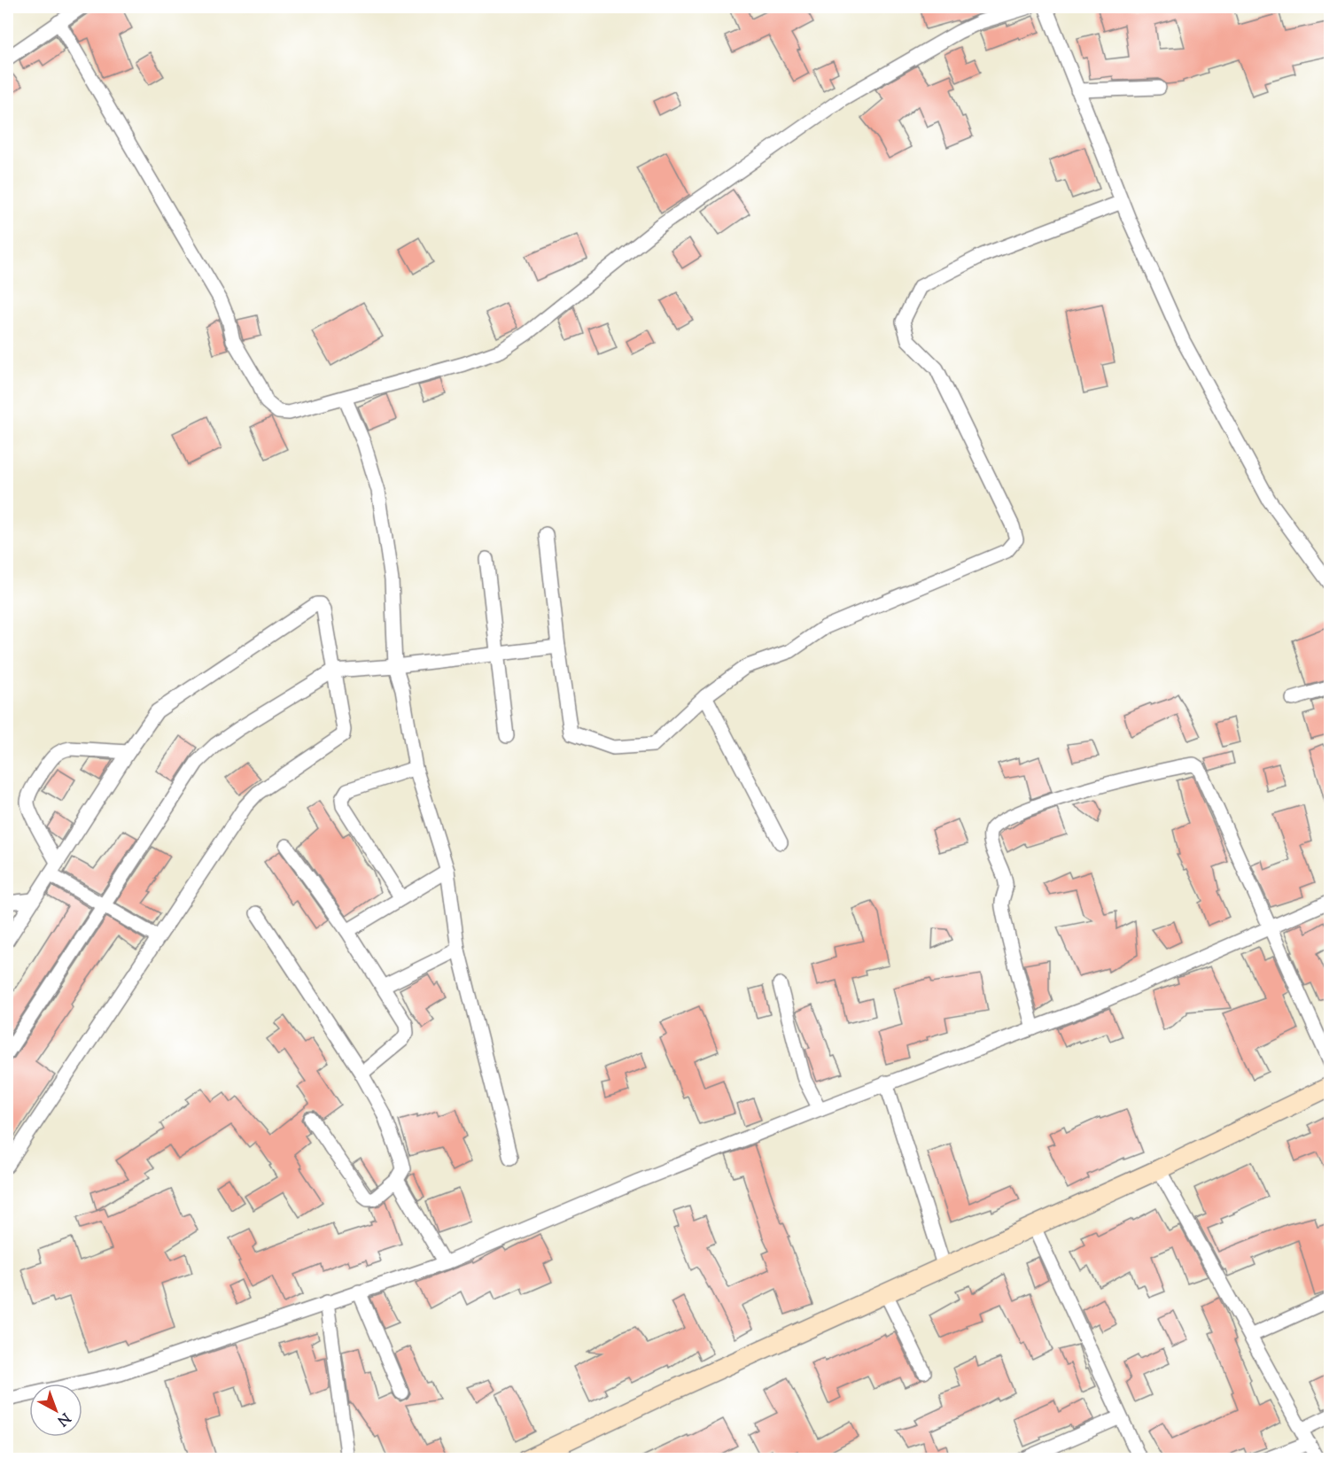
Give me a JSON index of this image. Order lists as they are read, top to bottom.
{
  "north": "bottom right"
}
